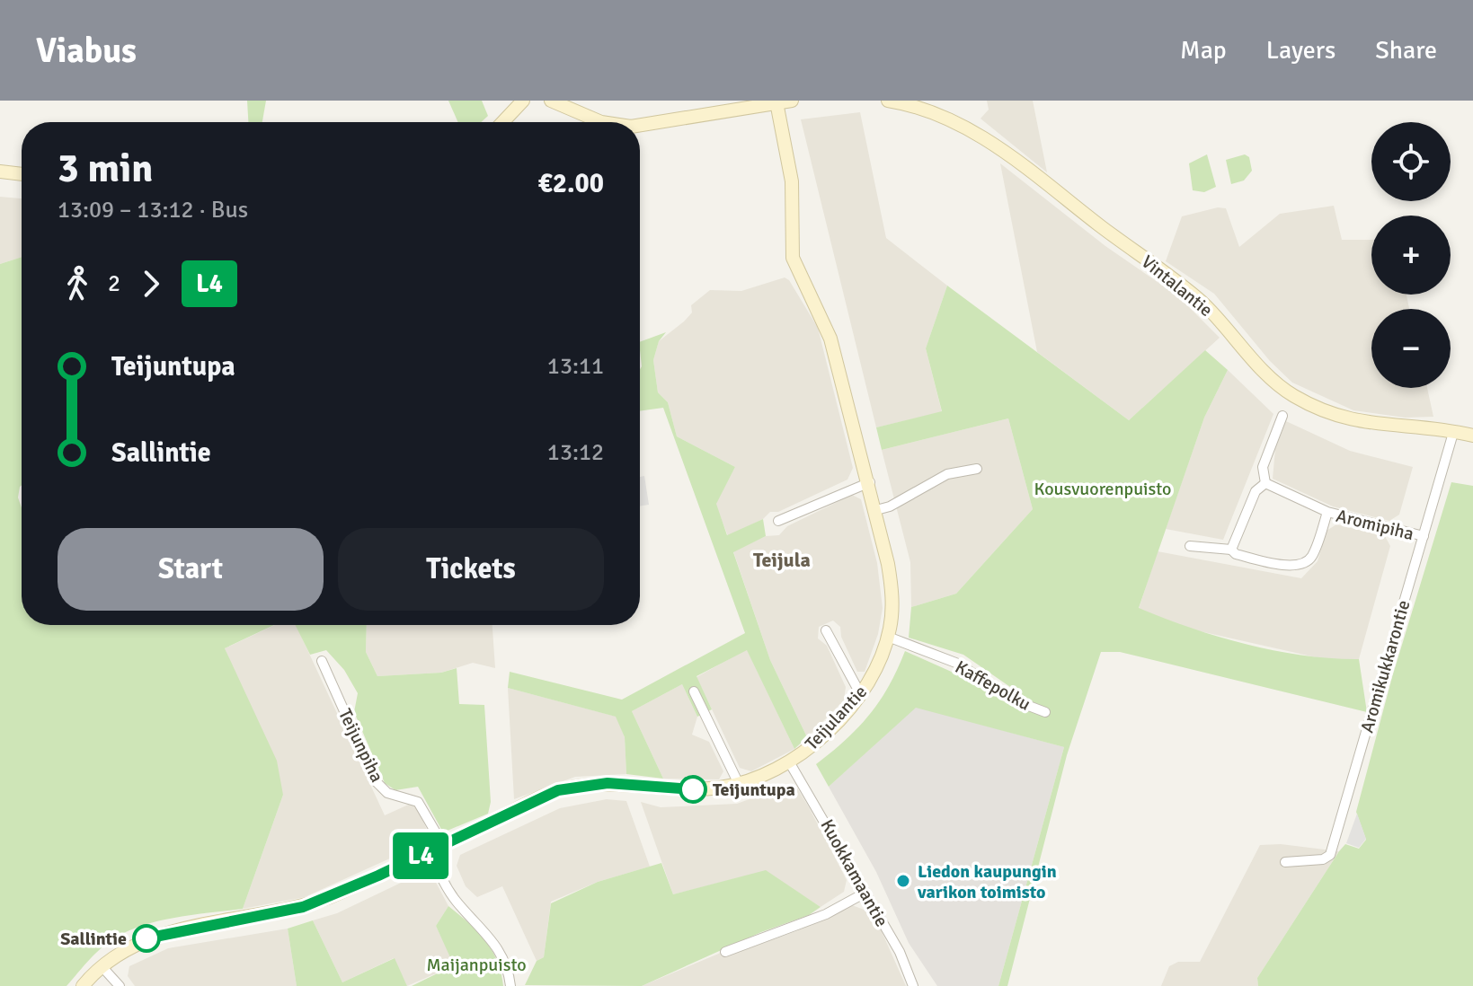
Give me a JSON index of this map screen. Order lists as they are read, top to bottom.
{
  "streets": {
    "street": [
      "Vintalantie",
      "Aromipiha",
      "Aromikukkarontie",
      "Kaffepolku",
      "Teijulantie",
      "Teijunpiha",
      "Kuokkamaantie"
    ]
  },
  "crossings": [
    ["Vintalantie", "Aromikukkarontie"],
    ["Aromipiha", "Aromikukkarontie"],
    ["Kaffepolku", "Teijulantie"],
    ["Teijulantie", "Teijunpiha"],
    ["Teijulantie", "Kuokkamaantie"]
  ],
  "districts": ["Teijula"],
  "parks": ["Kousvuorenpuisto", "Maijanpuisto"],
  "places": ["Teijuntupa", "Liedon kaupungin varikon toimisto", "Sallintie"],
  "lines": ["bus line L4"],
  "page": {
    "header": "Viabus",
    "nav": ["Map", "Layers", "Share"],
    "on_map": "L4",
    "map_buttons": ["+", "−"],
    "heading": ["3 min", "13:09 – 13:12 · Bus", "€2.00"],
    "legs": ["2", "L4"],
    "list": [
      {
        "name": "Teijuntupa",
        "value": "13:11"
      },
      {
        "name": "Sallintie",
        "value": "13:12"
      }
    ],
    "buttons": ["Start", "Tickets"]
  }
}
